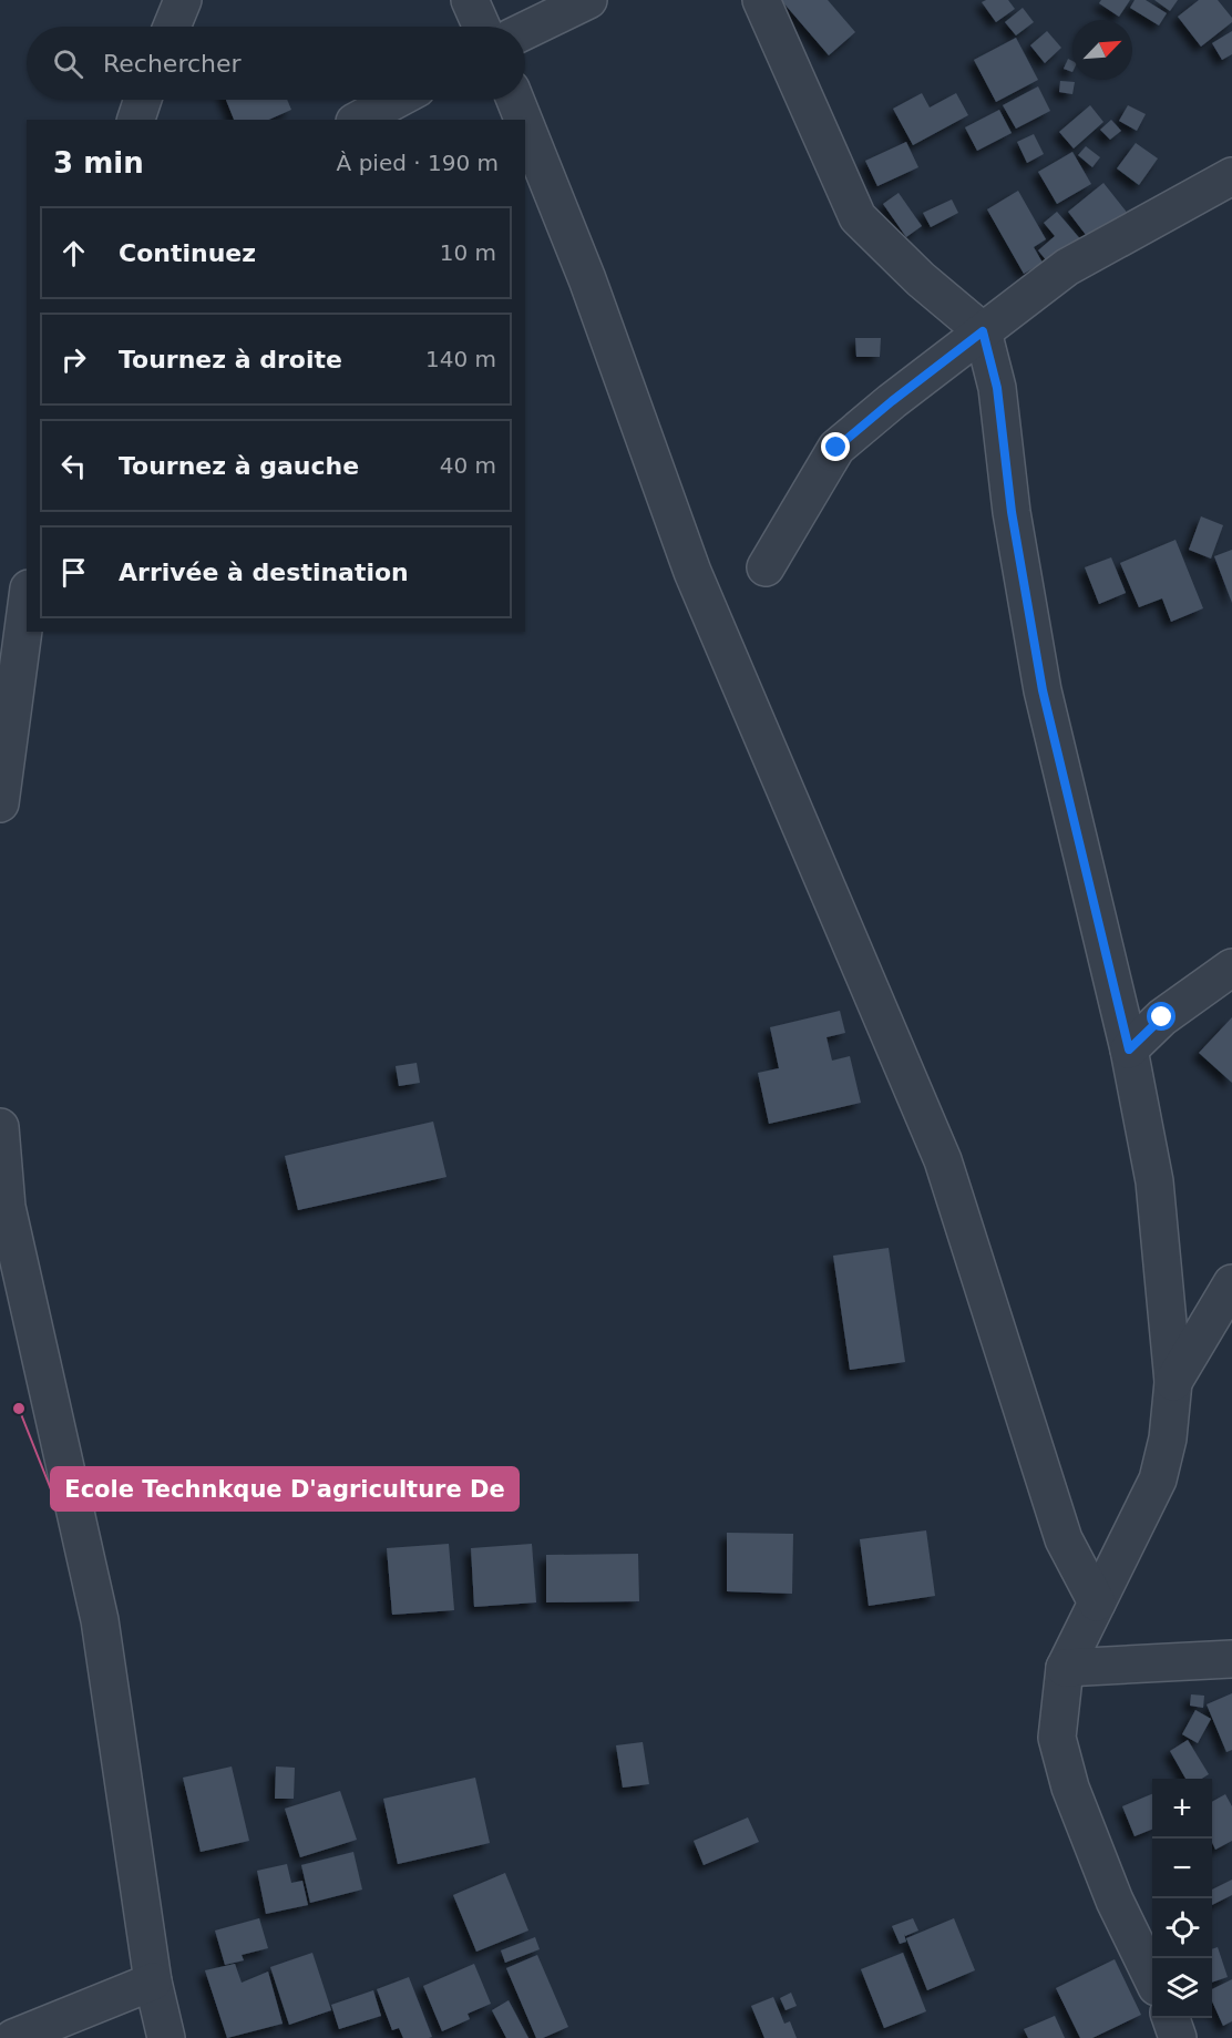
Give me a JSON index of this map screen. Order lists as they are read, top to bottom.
{
  "places": ["Ecole Technkque D'agriculture De"],
  "north": "top right",
  "page": {
    "search": "Rechercher",
    "heading": ["3 min", "À pied · 190 m"],
    "list": [
      ["Continuez", "10 m"],
      ["Tournez à droite", "140 m"],
      ["Tournez à gauche", "40 m"],
      "Arrivée à destination"
    ],
    "map_buttons": ["+", "−"]
  }
}
